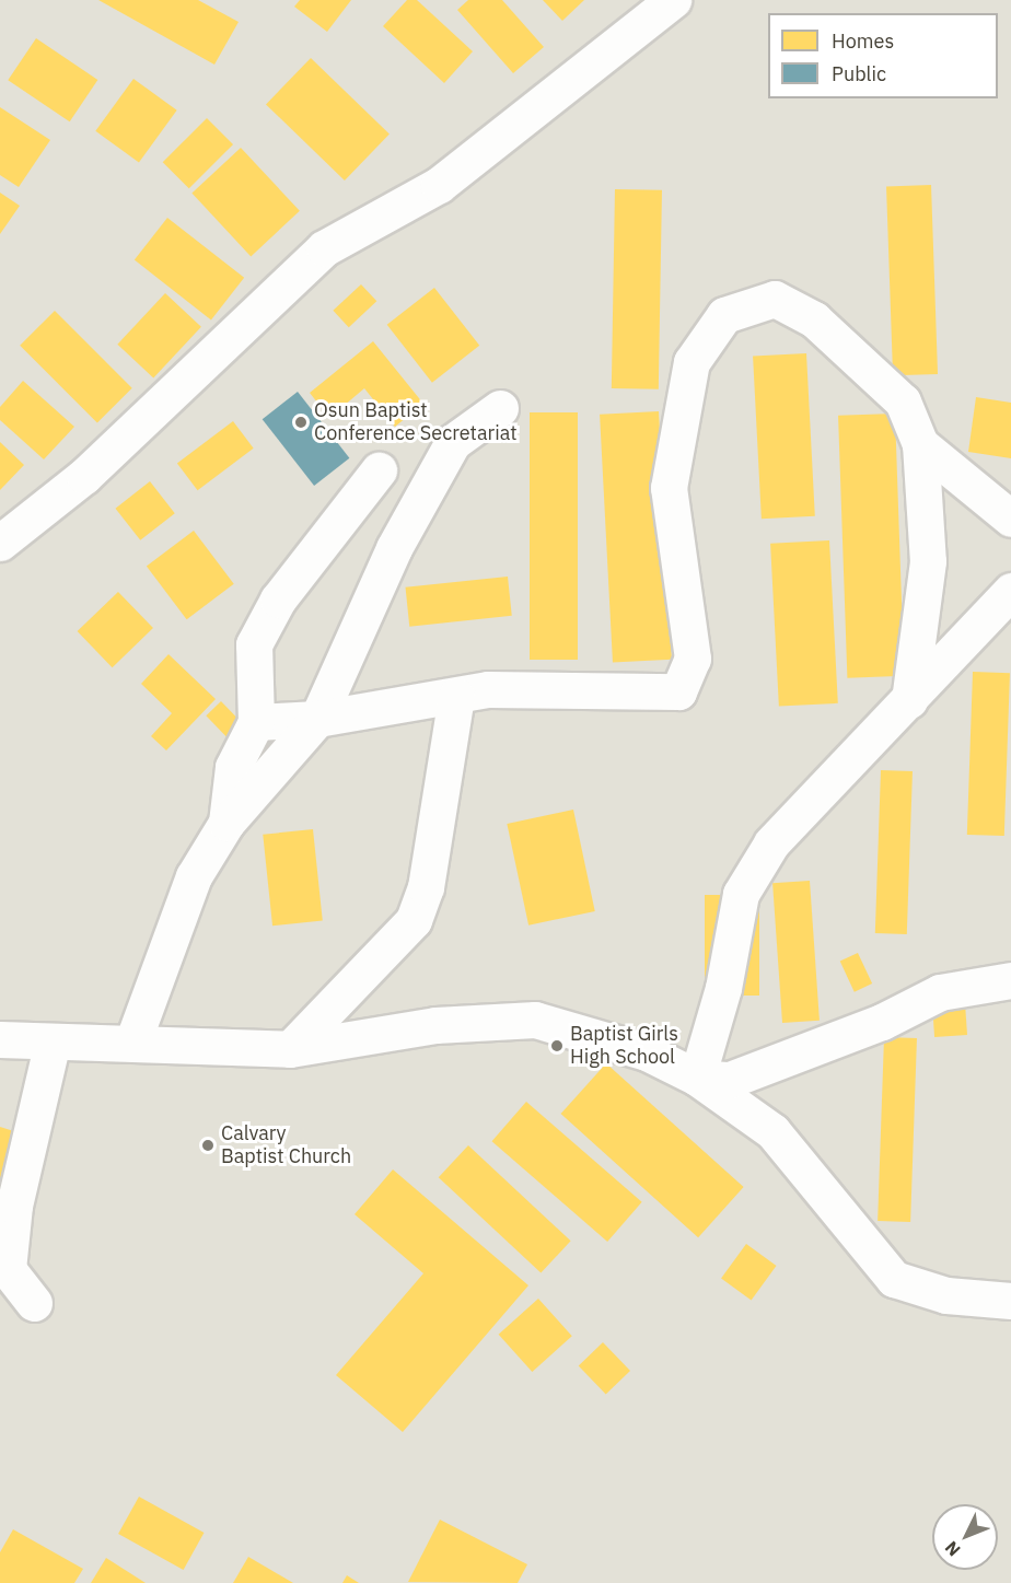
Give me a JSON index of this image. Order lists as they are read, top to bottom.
{
  "places": ["Osun Baptist Conference Secretariat", "Baptist Girls High School", "Calvary Baptist Church"],
  "legend": ["Homes", "Public"],
  "north": "bottom left"
}
